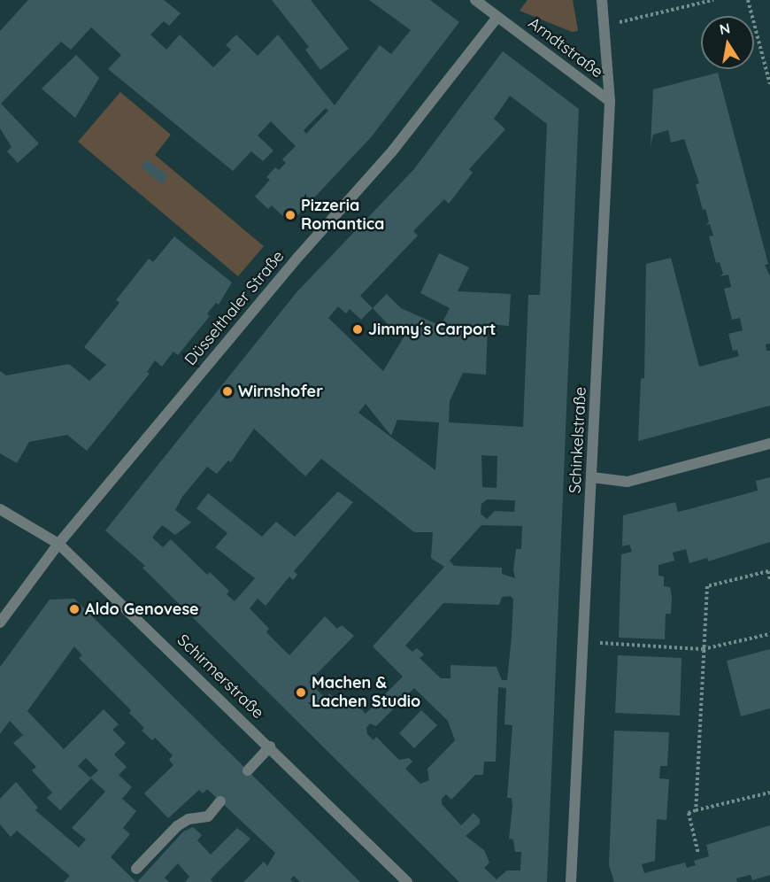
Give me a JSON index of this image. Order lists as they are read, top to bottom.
{
  "streets": {
    "street": [
      "Arndtstraße",
      "Düsselthaler Straße",
      "Schinkelstraße",
      "Schirmerstraße"
    ]
  },
  "crossings": [
    ["Arndtstraße", "Düsselthaler Straße"],
    ["Arndtstraße", "Schinkelstraße"],
    ["Düsselthaler Straße", "Schirmerstraße"]
  ],
  "places": [
    "Pizzeria Romantica",
    "Jimmy´s Carport",
    "Wirnshofer",
    "Aldo Genovese",
    "Machen & Lachen Studio"
  ],
  "north": "top"
}
